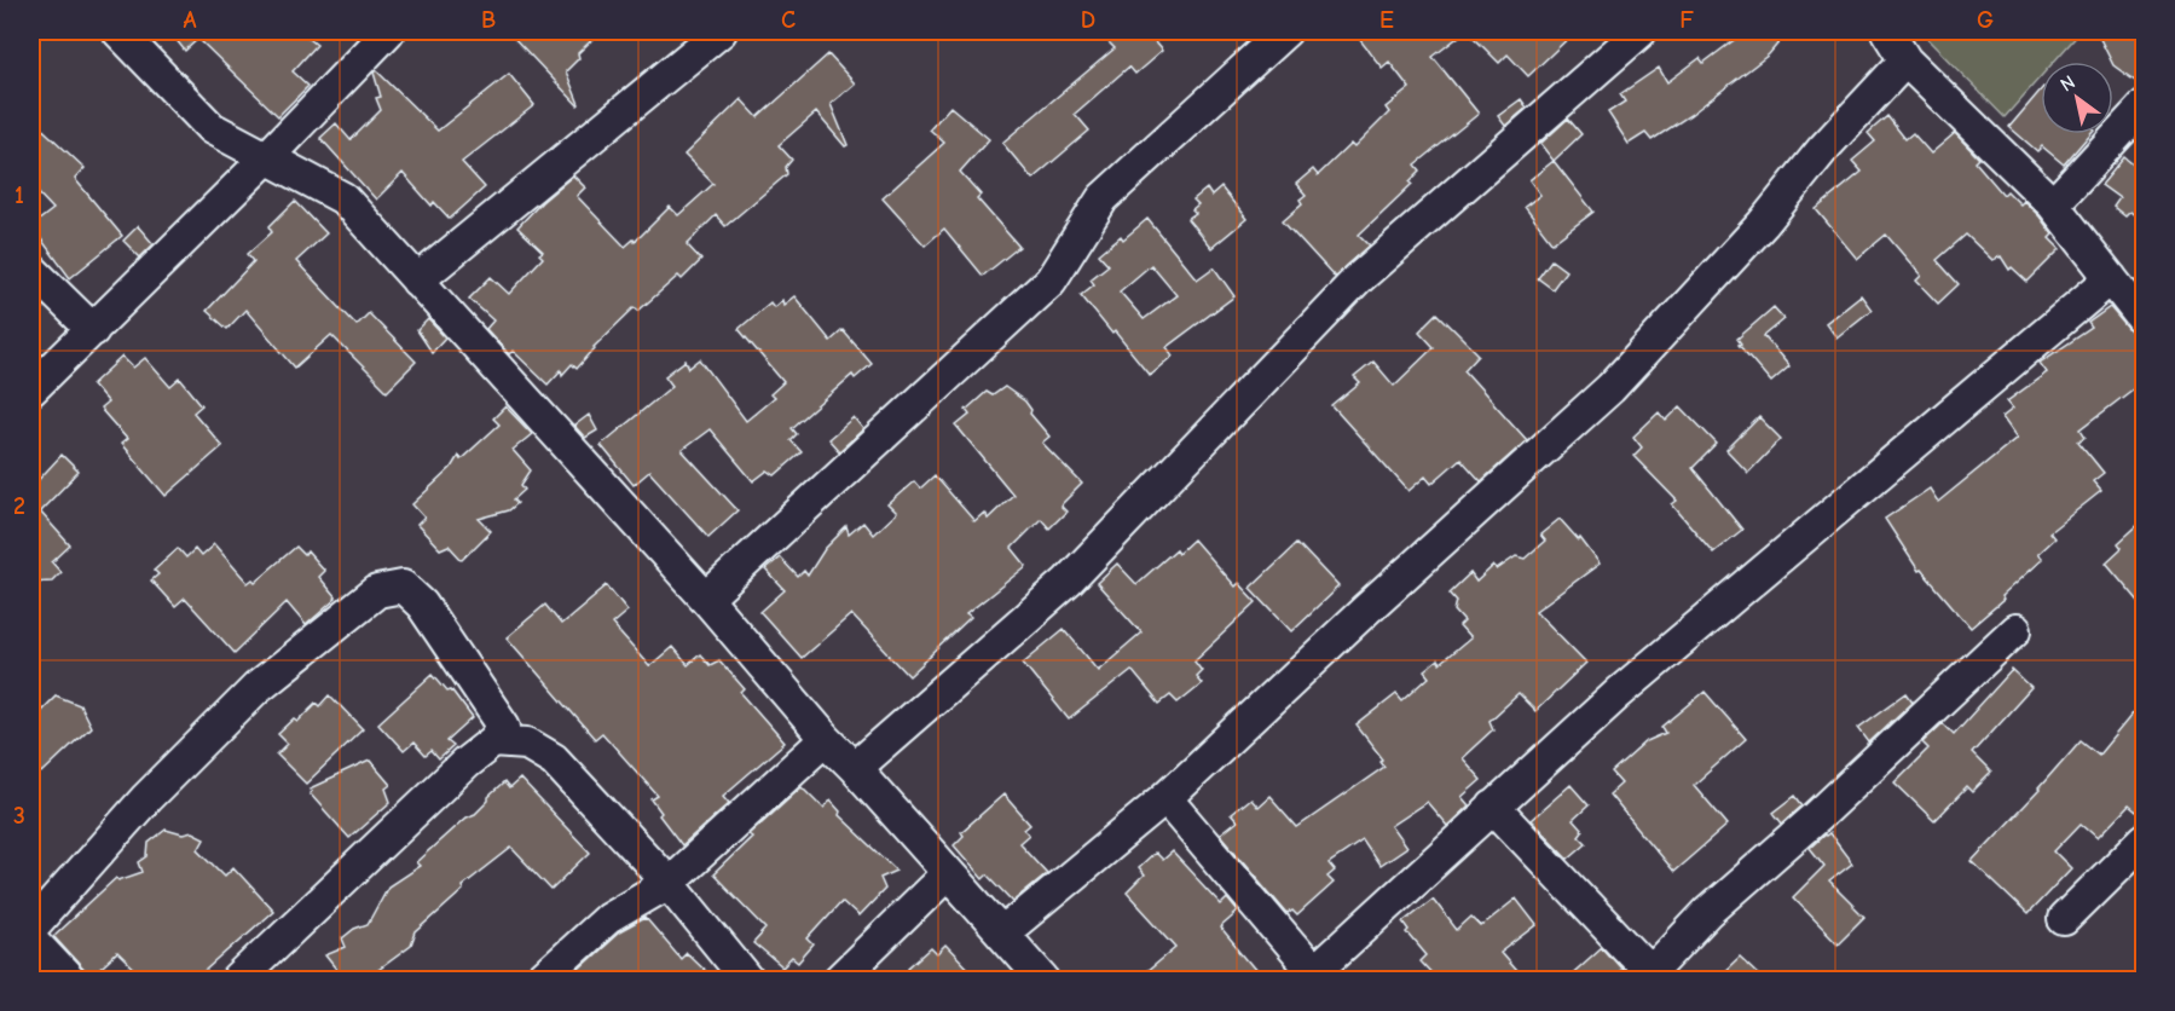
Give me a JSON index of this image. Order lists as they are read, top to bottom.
{
  "north": "top left",
  "grid": {
    "columns": [
      "A",
      "B",
      "C",
      "D",
      "E",
      "F",
      "G"
    ],
    "rows": ["1", "2", "3"]
  }
}
